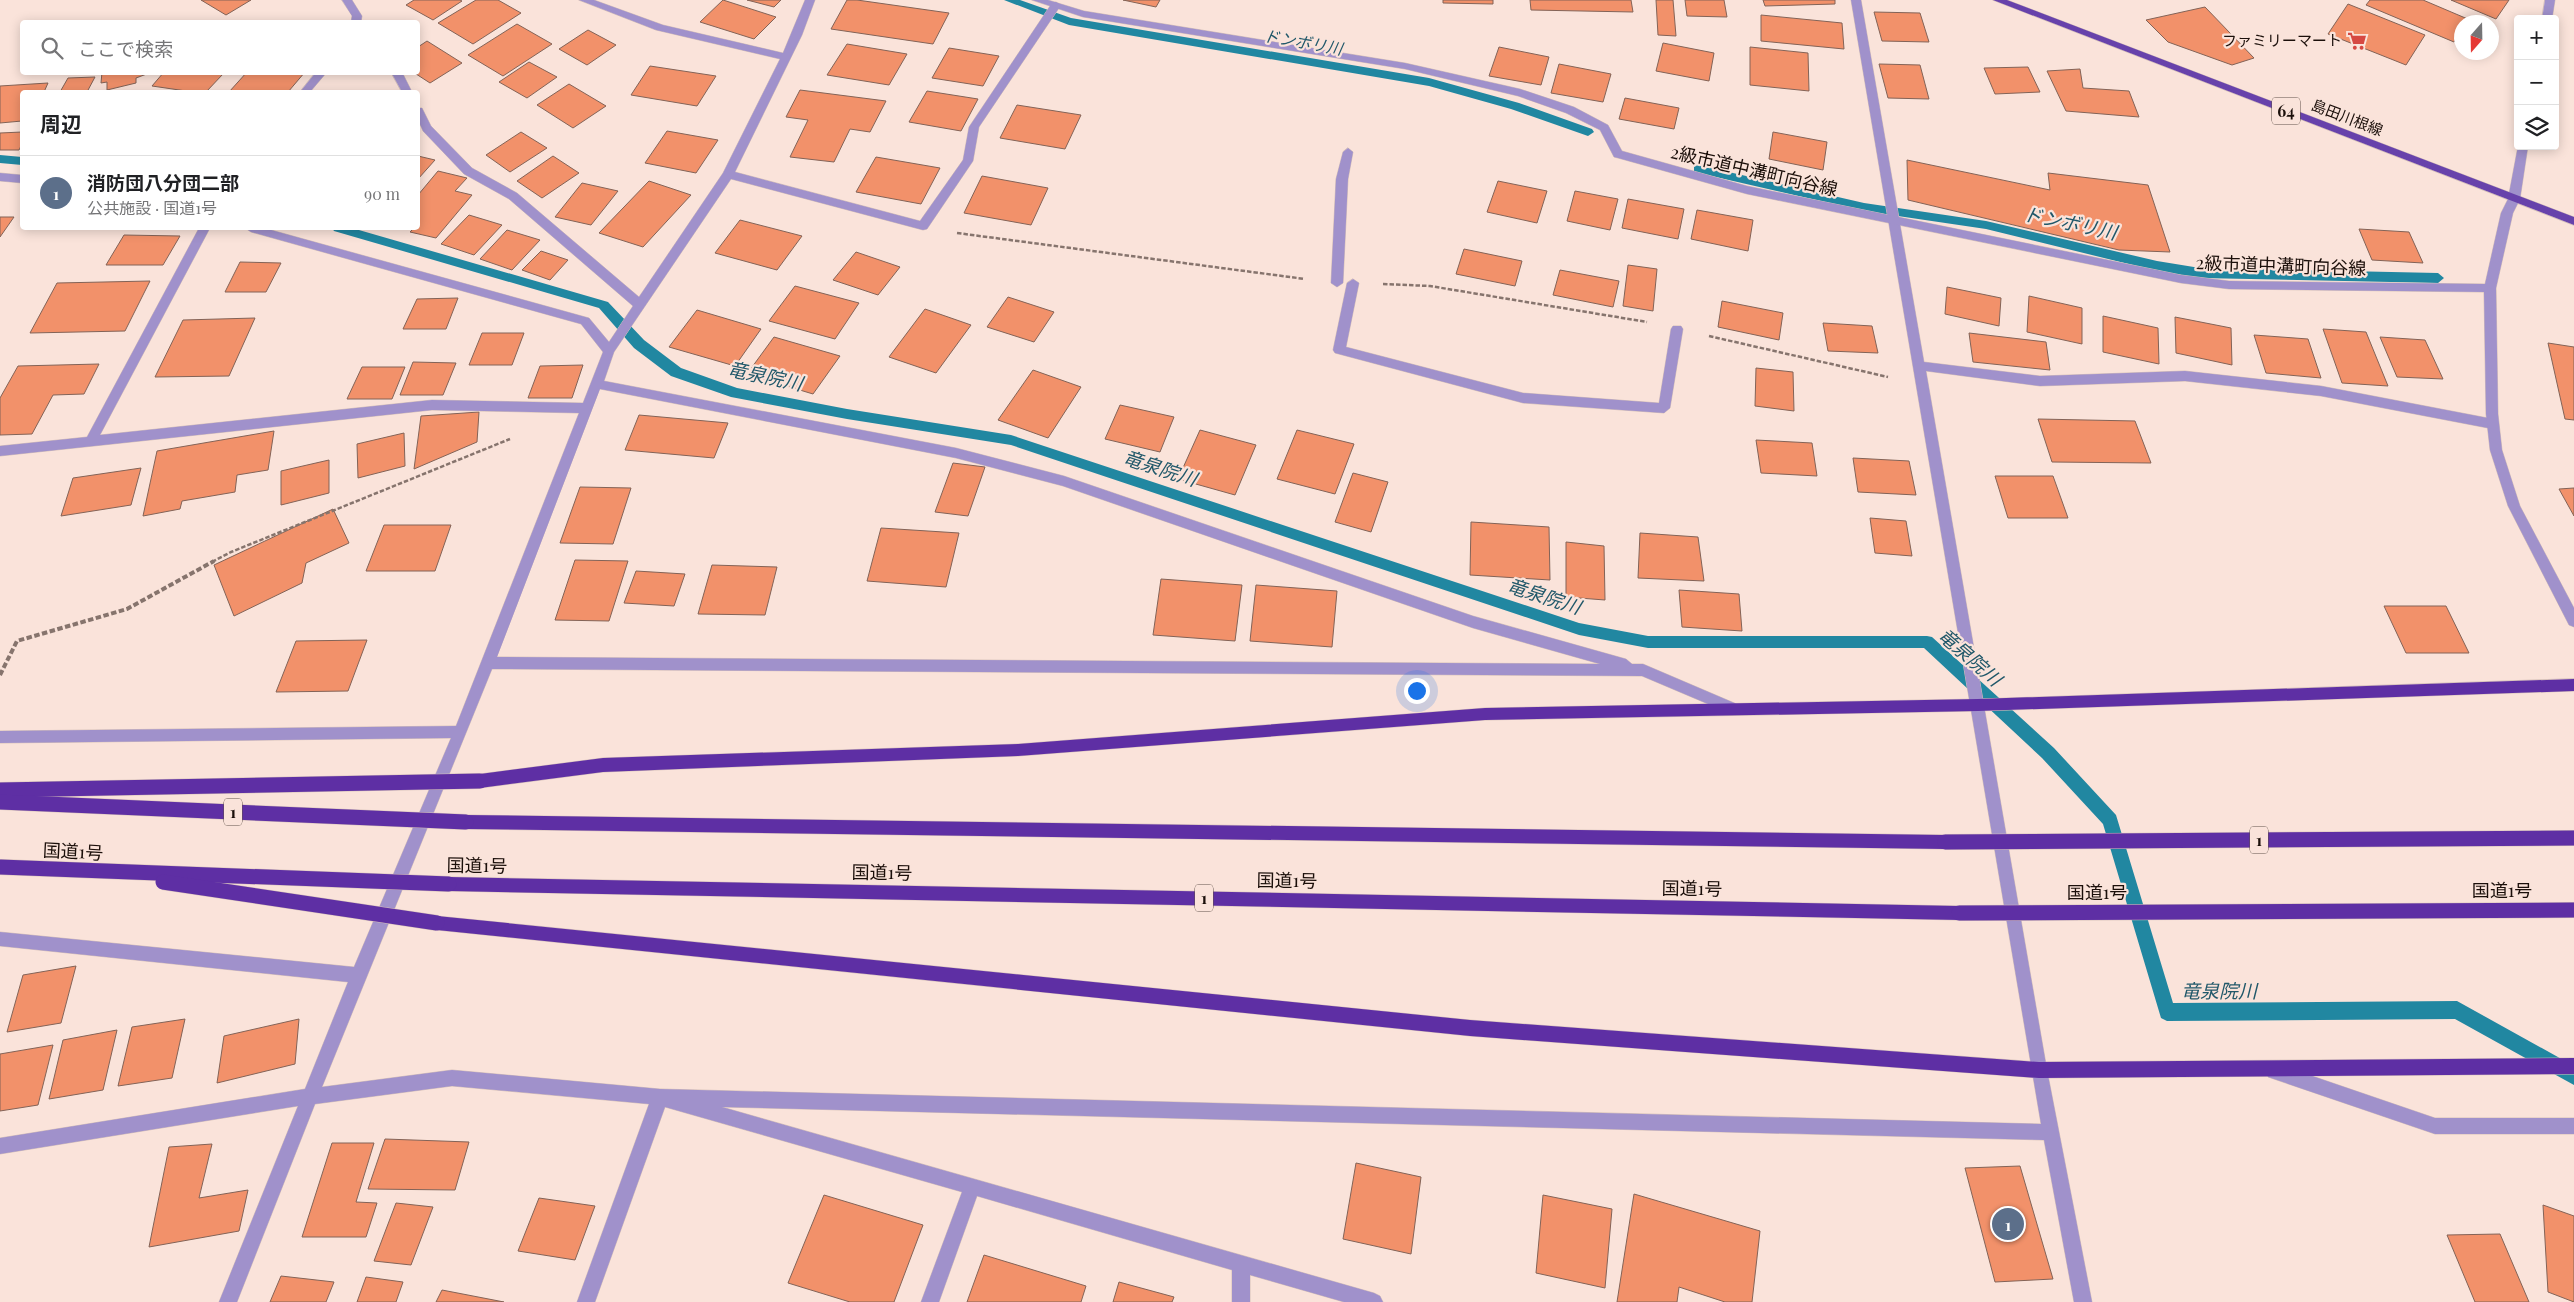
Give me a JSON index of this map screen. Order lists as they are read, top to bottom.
{
  "streets": {
    "highway": ["1", "国道1号"],
    "main road": ["64", "島田川根線"],
    "street": ["2級市道中溝町向谷線"]
  },
  "water": ["ドンボリ川", "竜泉院川"],
  "places": {
    "supermarket": ["ファミリーマート"]
  },
  "north": "bottom",
  "page": {
    "map_buttons": ["+", "−"],
    "search": "ここで検索",
    "heading": "周辺",
    "list": [
      {
        "mark": "1",
        "name": "消防団八分団二部",
        "note": "公共施設 · 国道1号",
        "value": "90 m"
      }
    ],
    "pins": "1"
  }
}
